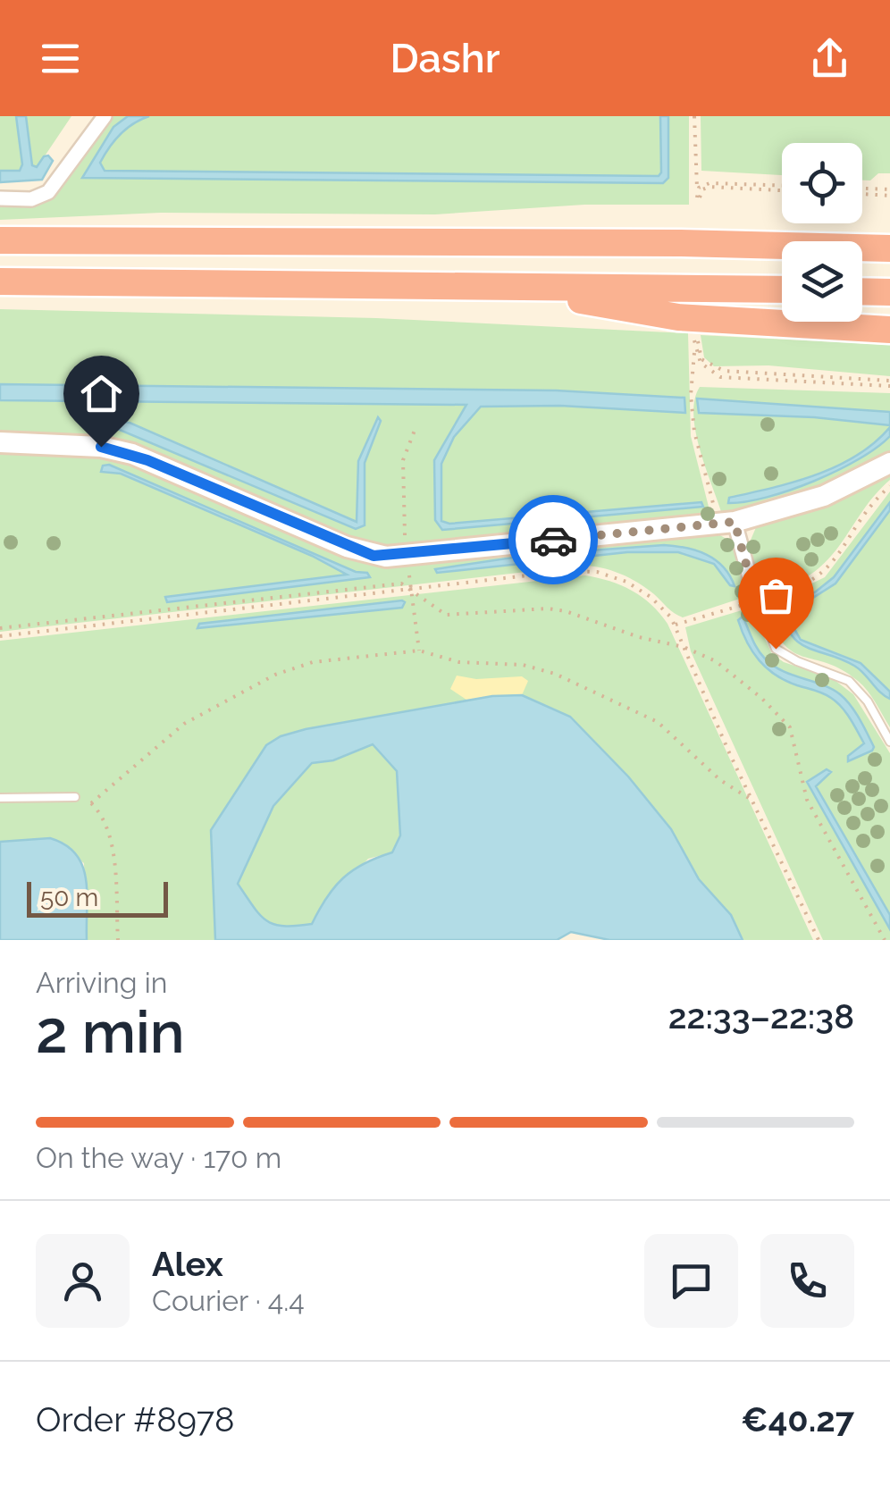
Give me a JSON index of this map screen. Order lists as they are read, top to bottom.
{
  "scale_bar": "50 m",
  "page": {
    "header": "Dashr",
    "scale": "50 m",
    "heading": ["2 min", "Arriving in", "22:33–22:38"],
    "panel": [
      "Alex",
      "Courier · 4.4",
      "Order #8978",
      "€40.27"
    ],
    "bar": "On the way · 170 m"
  }
}
